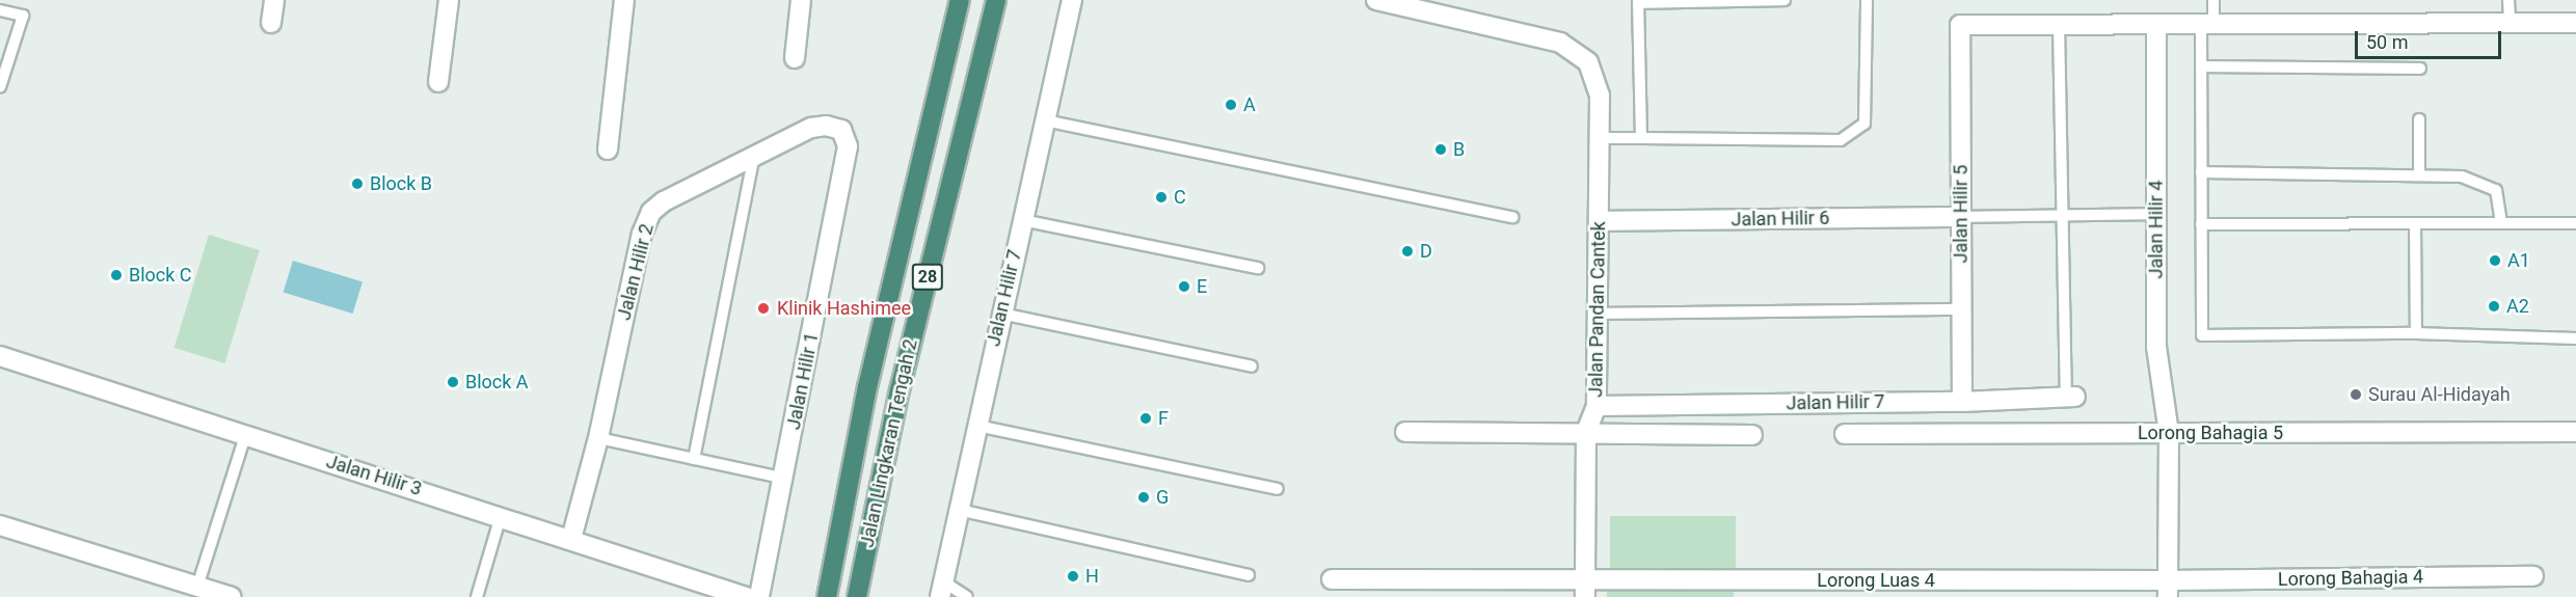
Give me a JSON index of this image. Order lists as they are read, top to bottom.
{
  "streets": {
    "highway": ["28", "Jalan Lingkaran Tengah 2"],
    "street": [
      "Jalan Hilir 5",
      "Jalan Hilir 6",
      "Jalan Hilir 4",
      "Jalan Hilir 2",
      "Jalan Hilir 7",
      "Jalan Pandan Cantek",
      "Jalan Hilir 1",
      "Lorong Bahagia 5",
      "Jalan Hilir 3",
      "Lorong Bahagia 4",
      "Lorong Luas 4"
    ]
  },
  "crossings": [
    ["Jalan Hilir 5", "Jalan Hilir 6"],
    ["Jalan Hilir 5", "Jalan Hilir 7"],
    ["Jalan Hilir 6", "Jalan Pandan Cantek"],
    ["Jalan Hilir 4", "Lorong Bahagia 5"],
    ["Jalan Hilir 4", "Lorong Bahagia 4"],
    ["Jalan Hilir 4", "Lorong Luas 4"],
    ["Jalan Hilir 2", "Jalan Hilir 1"],
    ["Jalan Hilir 2", "Jalan Hilir 3"],
    ["Jalan Hilir 7", "Jalan Pandan Cantek"],
    ["Jalan Pandan Cantek", "Lorong Luas 4"],
    ["Lorong Bahagia 4", "Lorong Luas 4"]
  ],
  "places": [
    "A",
    "B",
    "Block B",
    "C",
    "D",
    "A1",
    "Block C",
    "E",
    "A2",
    "Klinik Hashimee",
    "Block A",
    "Surau Al-Hidayah",
    "F",
    "G",
    "H"
  ],
  "scale_bar": "50 m"
}
